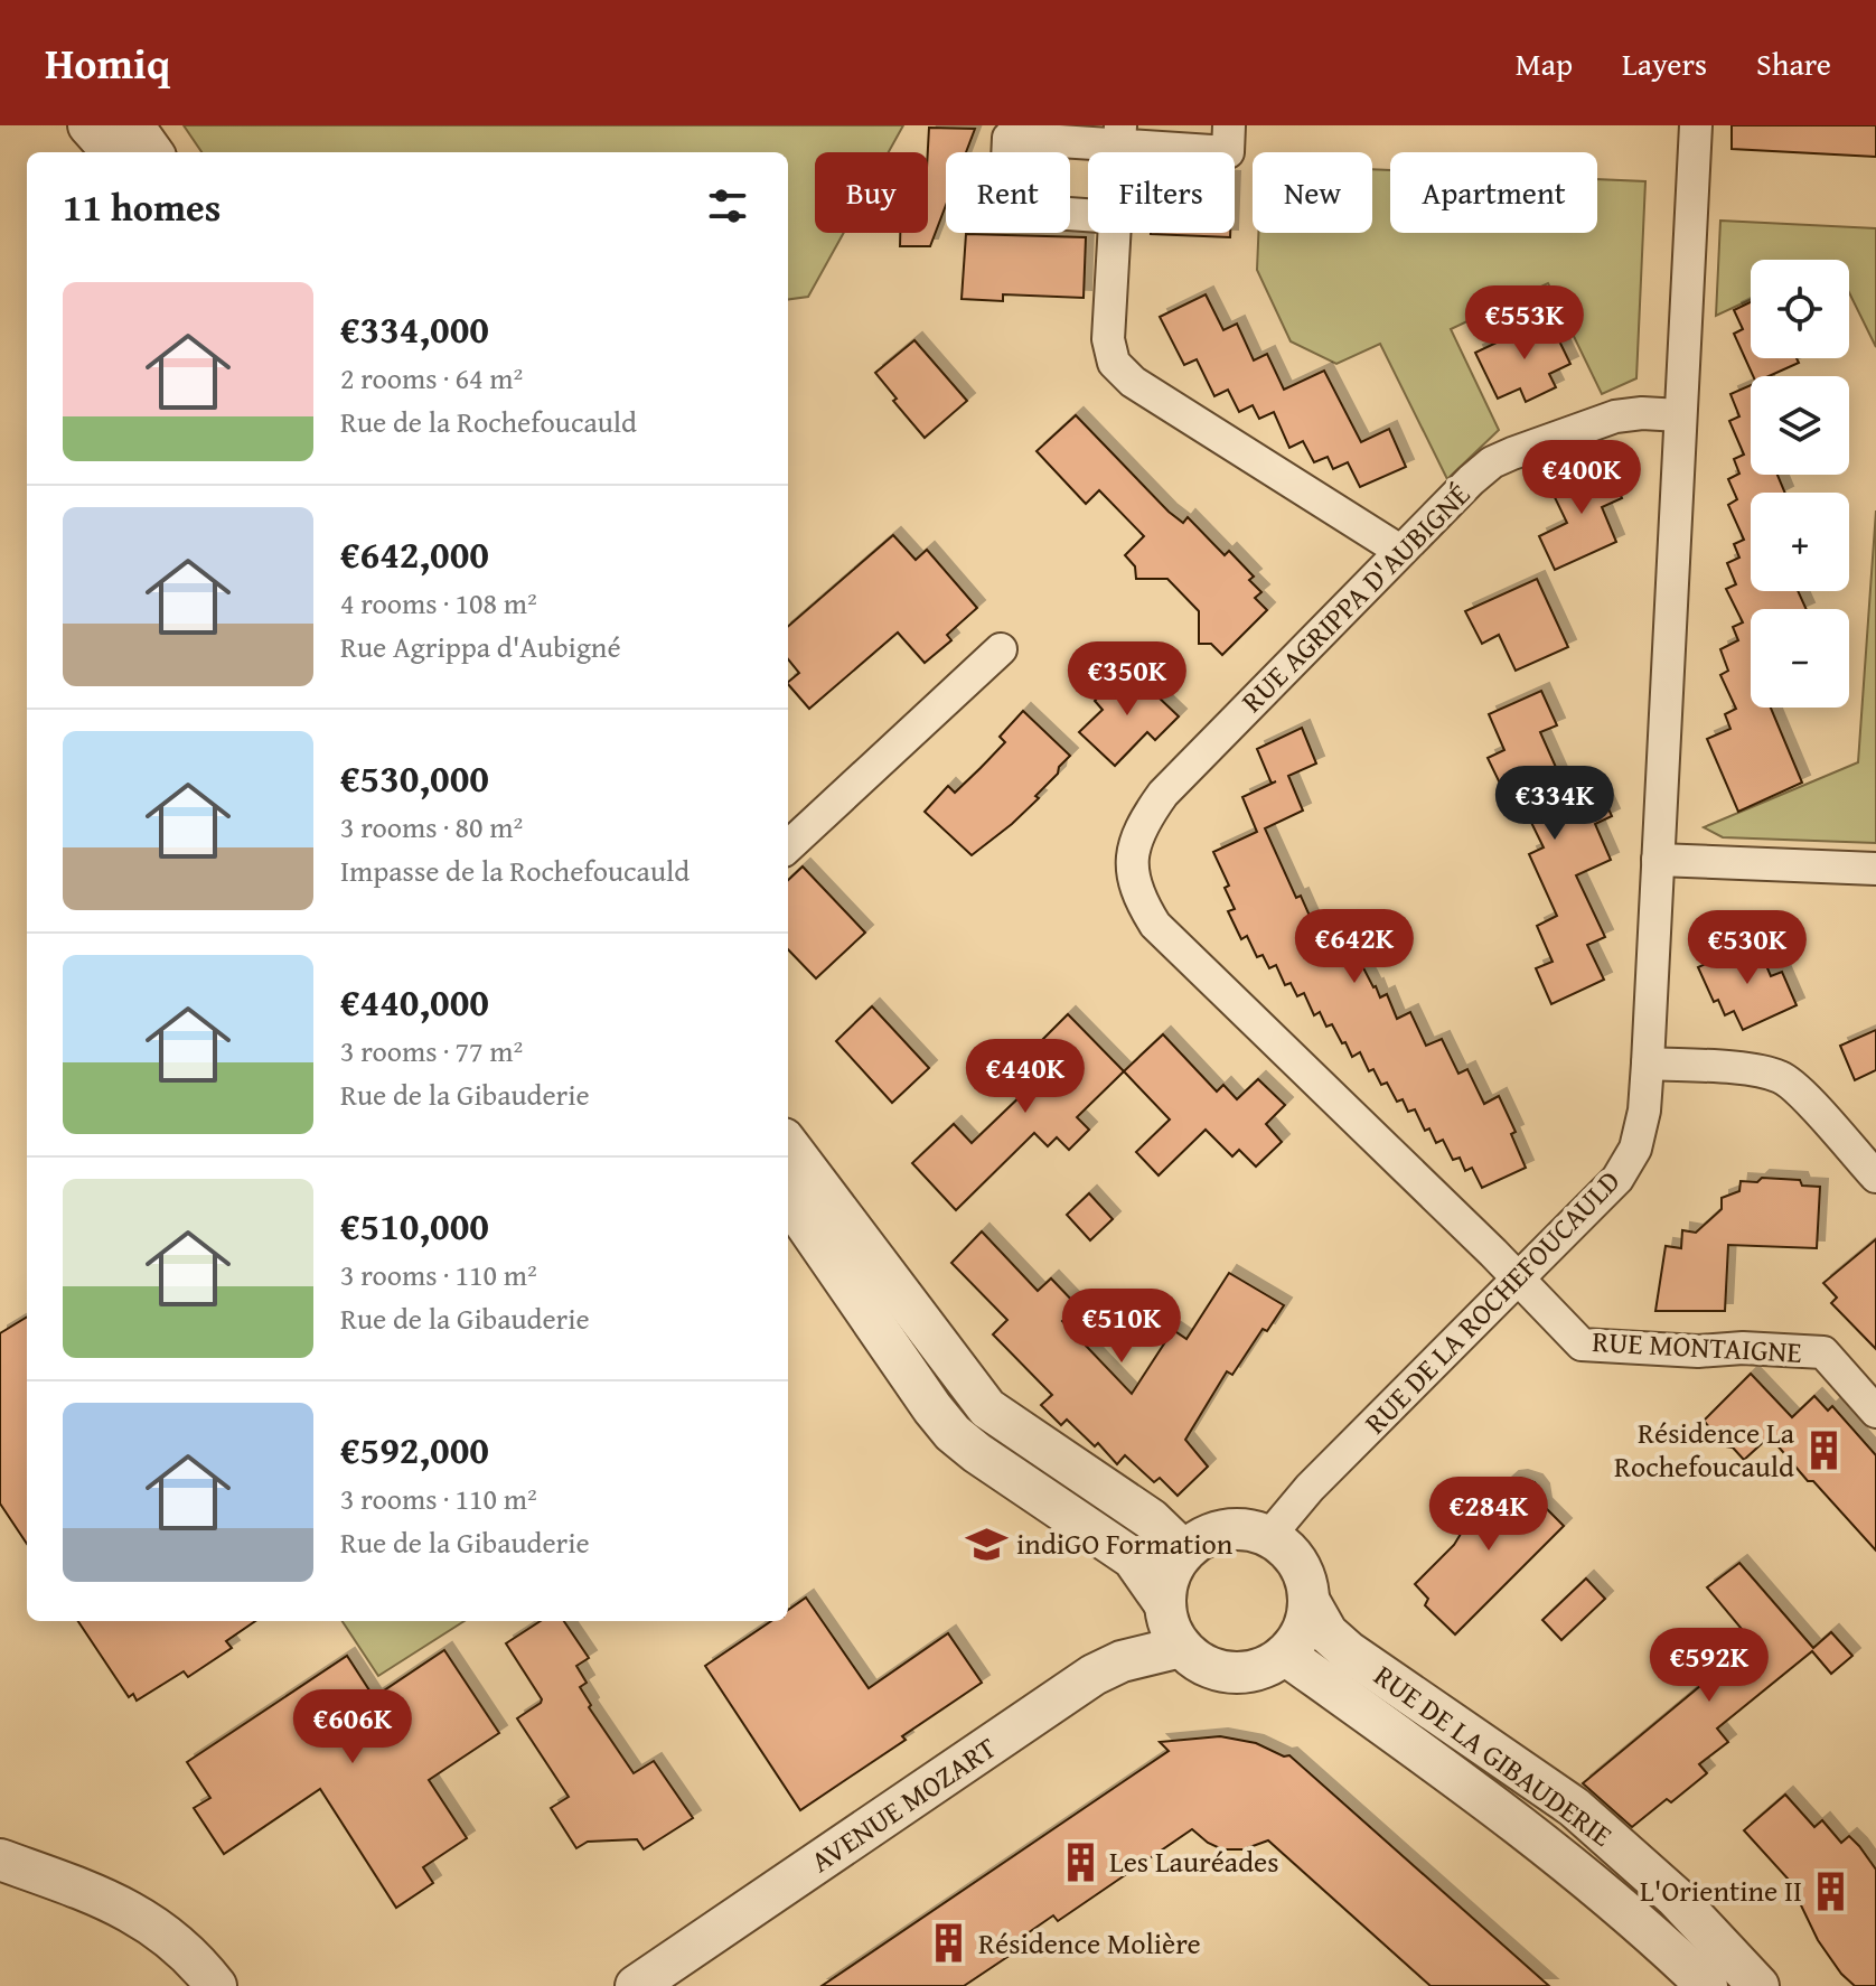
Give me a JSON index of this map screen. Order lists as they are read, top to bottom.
{
  "streets": {
    "street": [
      "RUE AGRIPPA D'AUBIGNÉ",
      "RUE DE LA ROCHEFOUCAULD",
      "RUE MONTAIGNE",
      "RUE DE LA GIBAUDERIE",
      "AVENUE MOZART"
    ]
  },
  "crossings": [
    ["RUE AGRIPPA D'AUBIGNÉ", "RUE DE LA ROCHEFOUCAULD"],
    ["RUE AGRIPPA D'AUBIGNÉ", "RUE MONTAIGNE"],
    ["RUE DE LA ROCHEFOUCAULD", "RUE MONTAIGNE"],
    ["RUE DE LA ROCHEFOUCAULD", "RUE DE LA GIBAUDERIE"],
    ["RUE DE LA ROCHEFOUCAULD", "AVENUE MOZART"],
    ["RUE DE LA GIBAUDERIE", "AVENUE MOZART"]
  ],
  "places": {
    "building": [
      "Résidence La Rochefoucauld",
      "Les Lauréades",
      "L'Orientine II",
      "Résidence Molière"
    ],
    "school or university": ["indiGO Formation"]
  },
  "page": {
    "header": "Homiq",
    "nav": ["Map", "Layers", "Share"],
    "chip": [
      "Buy",
      "Rent",
      "Filters",
      "New",
      "Apartment"
    ],
    "heading": "11 homes",
    "map_buttons": ["+", "−"],
    "list": [
      {
        "name": "€334,000",
        "note": "2 rooms · 64 m² · Rue de la Rochefoucauld"
      },
      {
        "name": "€642,000",
        "note": "4 rooms · 108 m² · Rue Agrippa d'Aubigné"
      },
      {
        "name": "€530,000",
        "note": "3 rooms · 80 m² · Impasse de la Rochefoucauld"
      },
      {
        "name": "€440,000",
        "note": "3 rooms · 77 m² · Rue de la Gibauderie"
      },
      {
        "name": "€510,000",
        "note": "3 rooms · 110 m² · Rue de la Gibauderie"
      },
      {
        "name": "€592,000",
        "note": "3 rooms · 110 m² · Rue de la Gibauderie"
      }
    ],
    "price": [
      "€553K",
      "€400K",
      "€350K",
      "€334K",
      "€642K",
      "€530K",
      "€440K",
      "€510K",
      "€284K",
      "€592K",
      "€606K"
    ]
  }
}
